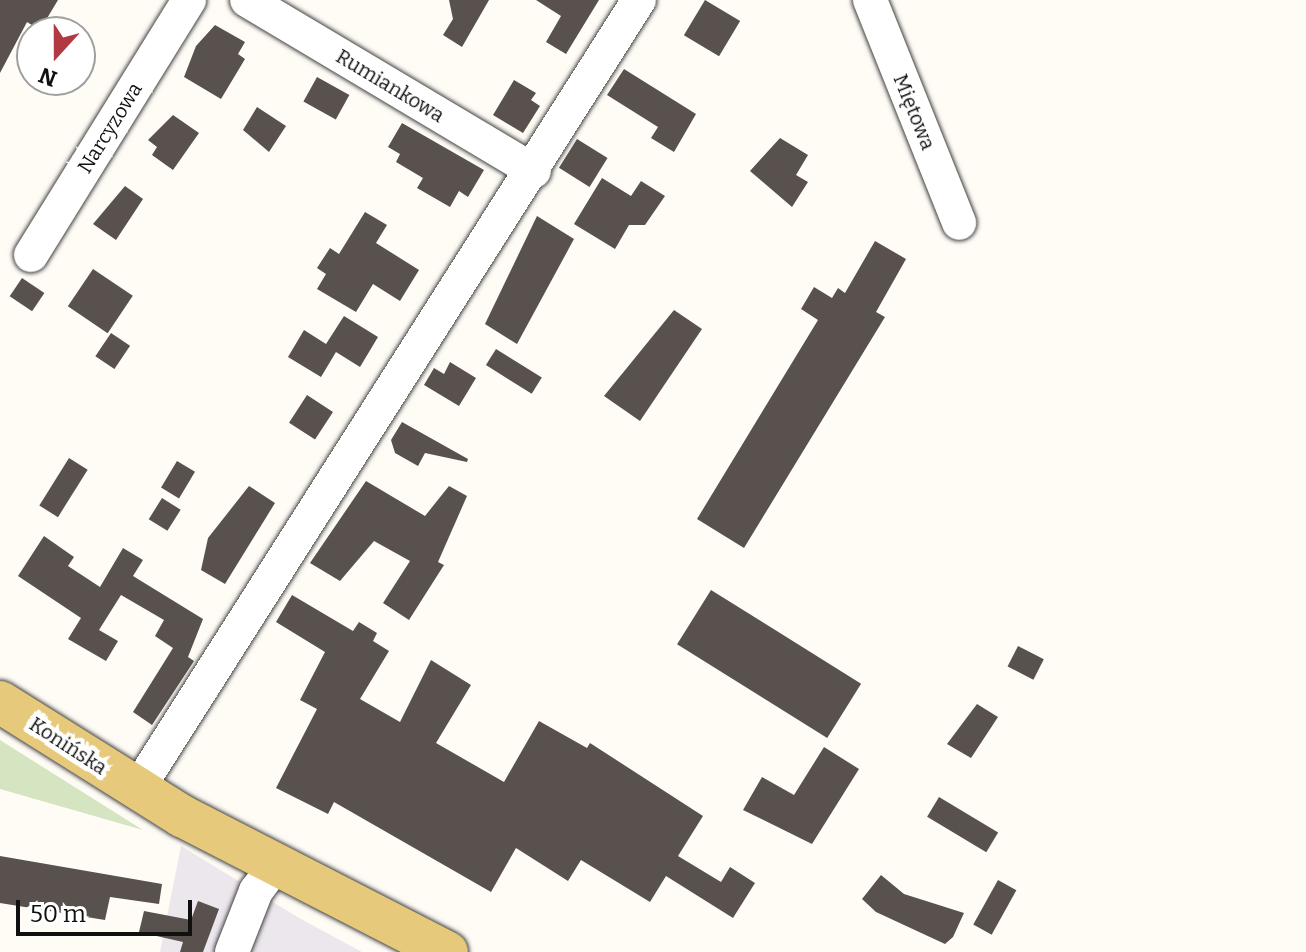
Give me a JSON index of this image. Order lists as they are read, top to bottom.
{
  "streets": {
    "main road": ["Konińska"],
    "street": ["Rumiankowa", "Miętowa", "Narcyzowa"]
  },
  "scale_bar": "50 m",
  "north": "bottom"
}
